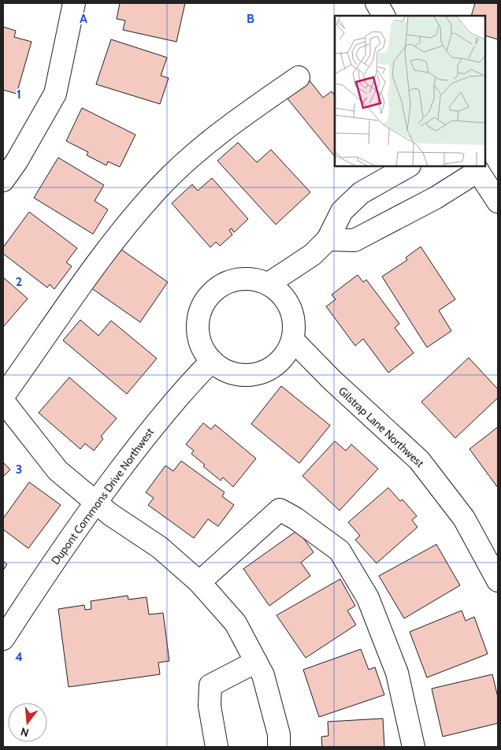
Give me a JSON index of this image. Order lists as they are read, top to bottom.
{
  "streets": {
    "street": ["Gilstrap Lane Northwest", "Dupont Commons Drive Northwest"]
  },
  "crossings": [
    ["Gilstrap Lane Northwest", "Dupont Commons Drive Northwest"]
  ],
  "north": "bottom",
  "grid": {
    "columns": ["A", "B"],
    "rows": [
      "1",
      "2",
      "3",
      "4"
    ]
  }
}
